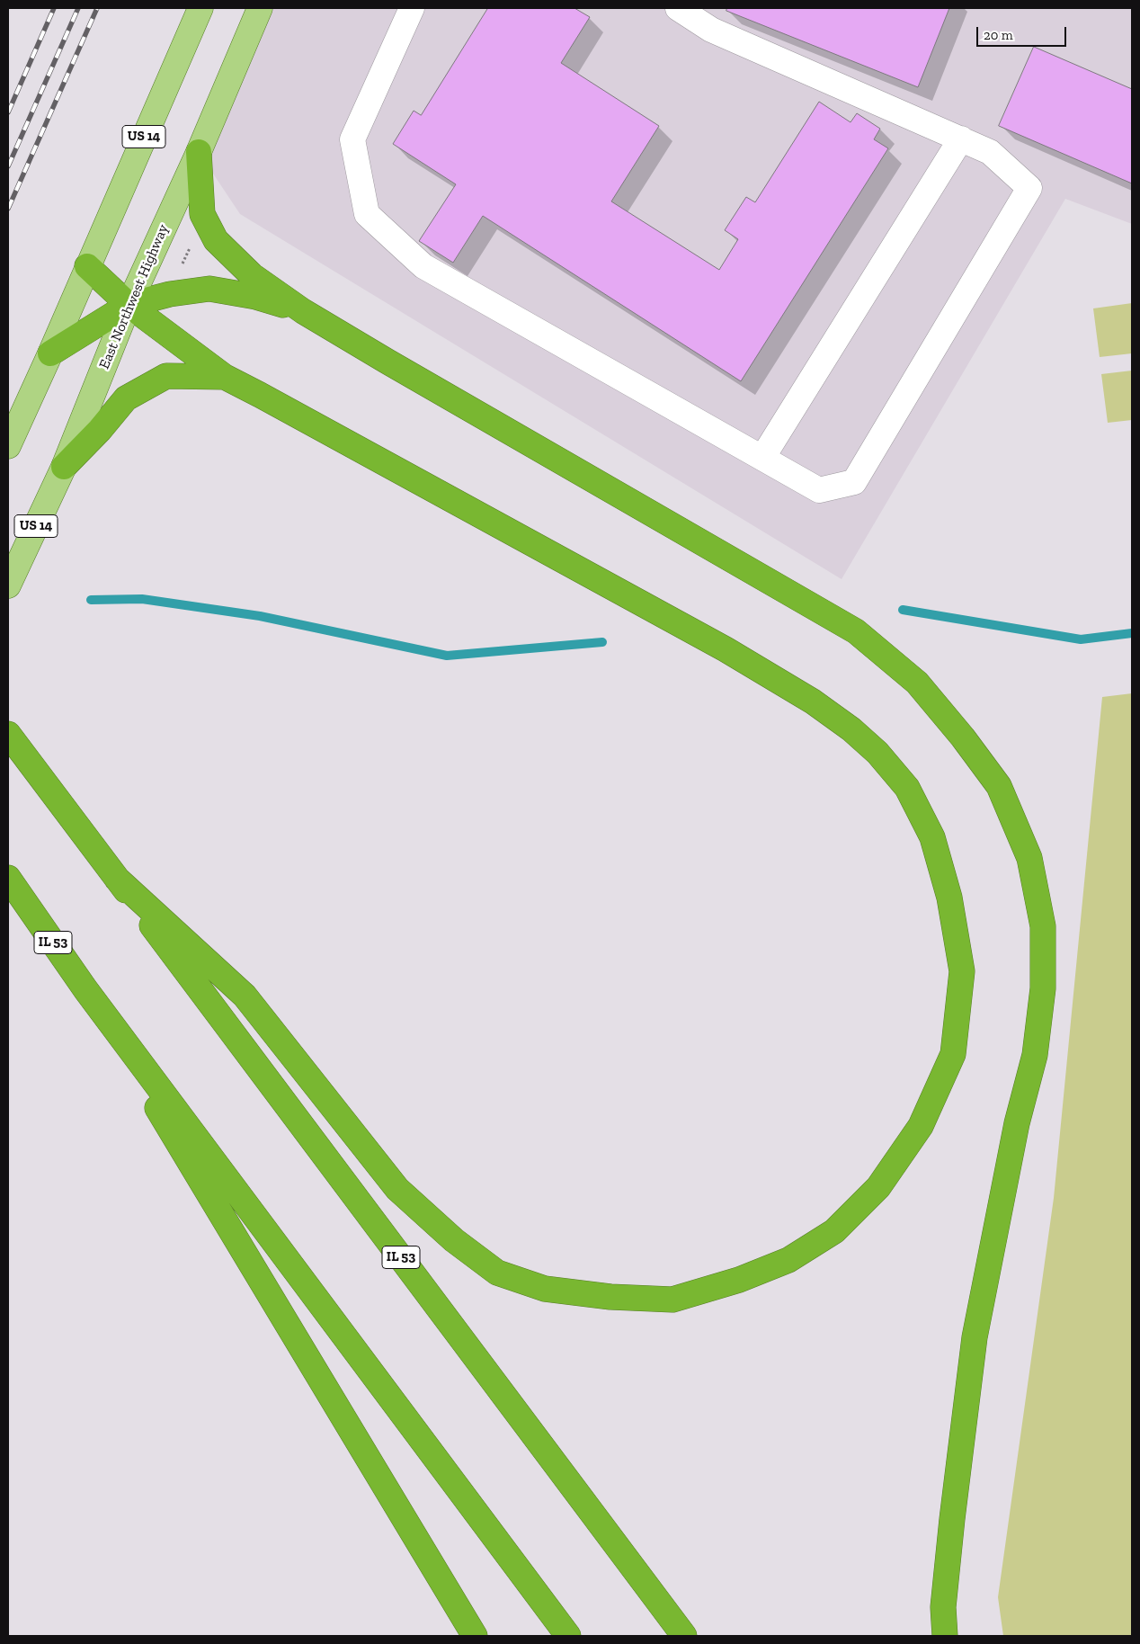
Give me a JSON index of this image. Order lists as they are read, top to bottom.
{
  "streets": {
    "highway": ["IL 53"],
    "main road": ["US 14", "East Northwest Highway"]
  },
  "scale_bar": "20 m"
}
